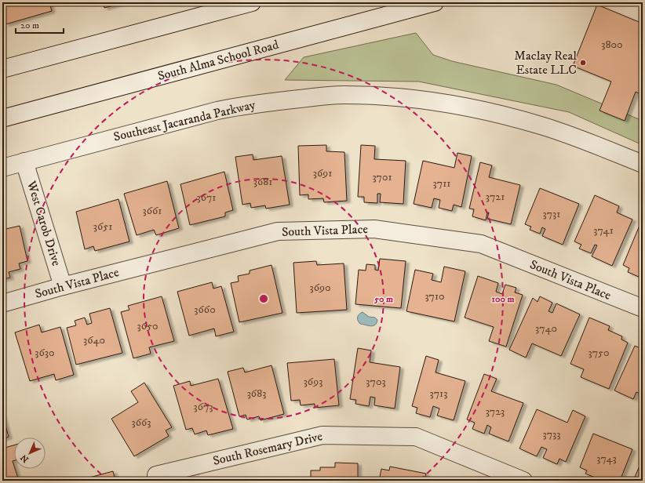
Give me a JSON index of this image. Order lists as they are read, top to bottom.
{
  "streets": {
    "street": [
      "South Alma School Road",
      "Southeast Jacaranda Parkway",
      "West Carob Drive",
      "South Vista Place",
      "South Rosemary Drive"
    ]
  },
  "crossings": [
    ["Southeast Jacaranda Parkway", "West Carob Drive"],
    ["West Carob Drive", "South Vista Place"]
  ],
  "places": ["Maclay Real Estate LLC"],
  "house_numbers": [
    "3800",
    "3691",
    "3701",
    "3681",
    "3711",
    "3721",
    "3671",
    "3661",
    "3731",
    "3651",
    "3741",
    "3690",
    "3710",
    "3660",
    "3650",
    "3740",
    "3640",
    "3630",
    "3750",
    "3693",
    "3703",
    "3683",
    "3713",
    "3673",
    "3723",
    "3663",
    "3733",
    "3743"
  ],
  "scale_bar": "20 m",
  "north": "bottom left",
  "rings": ["50 m", "100 m"]
}
